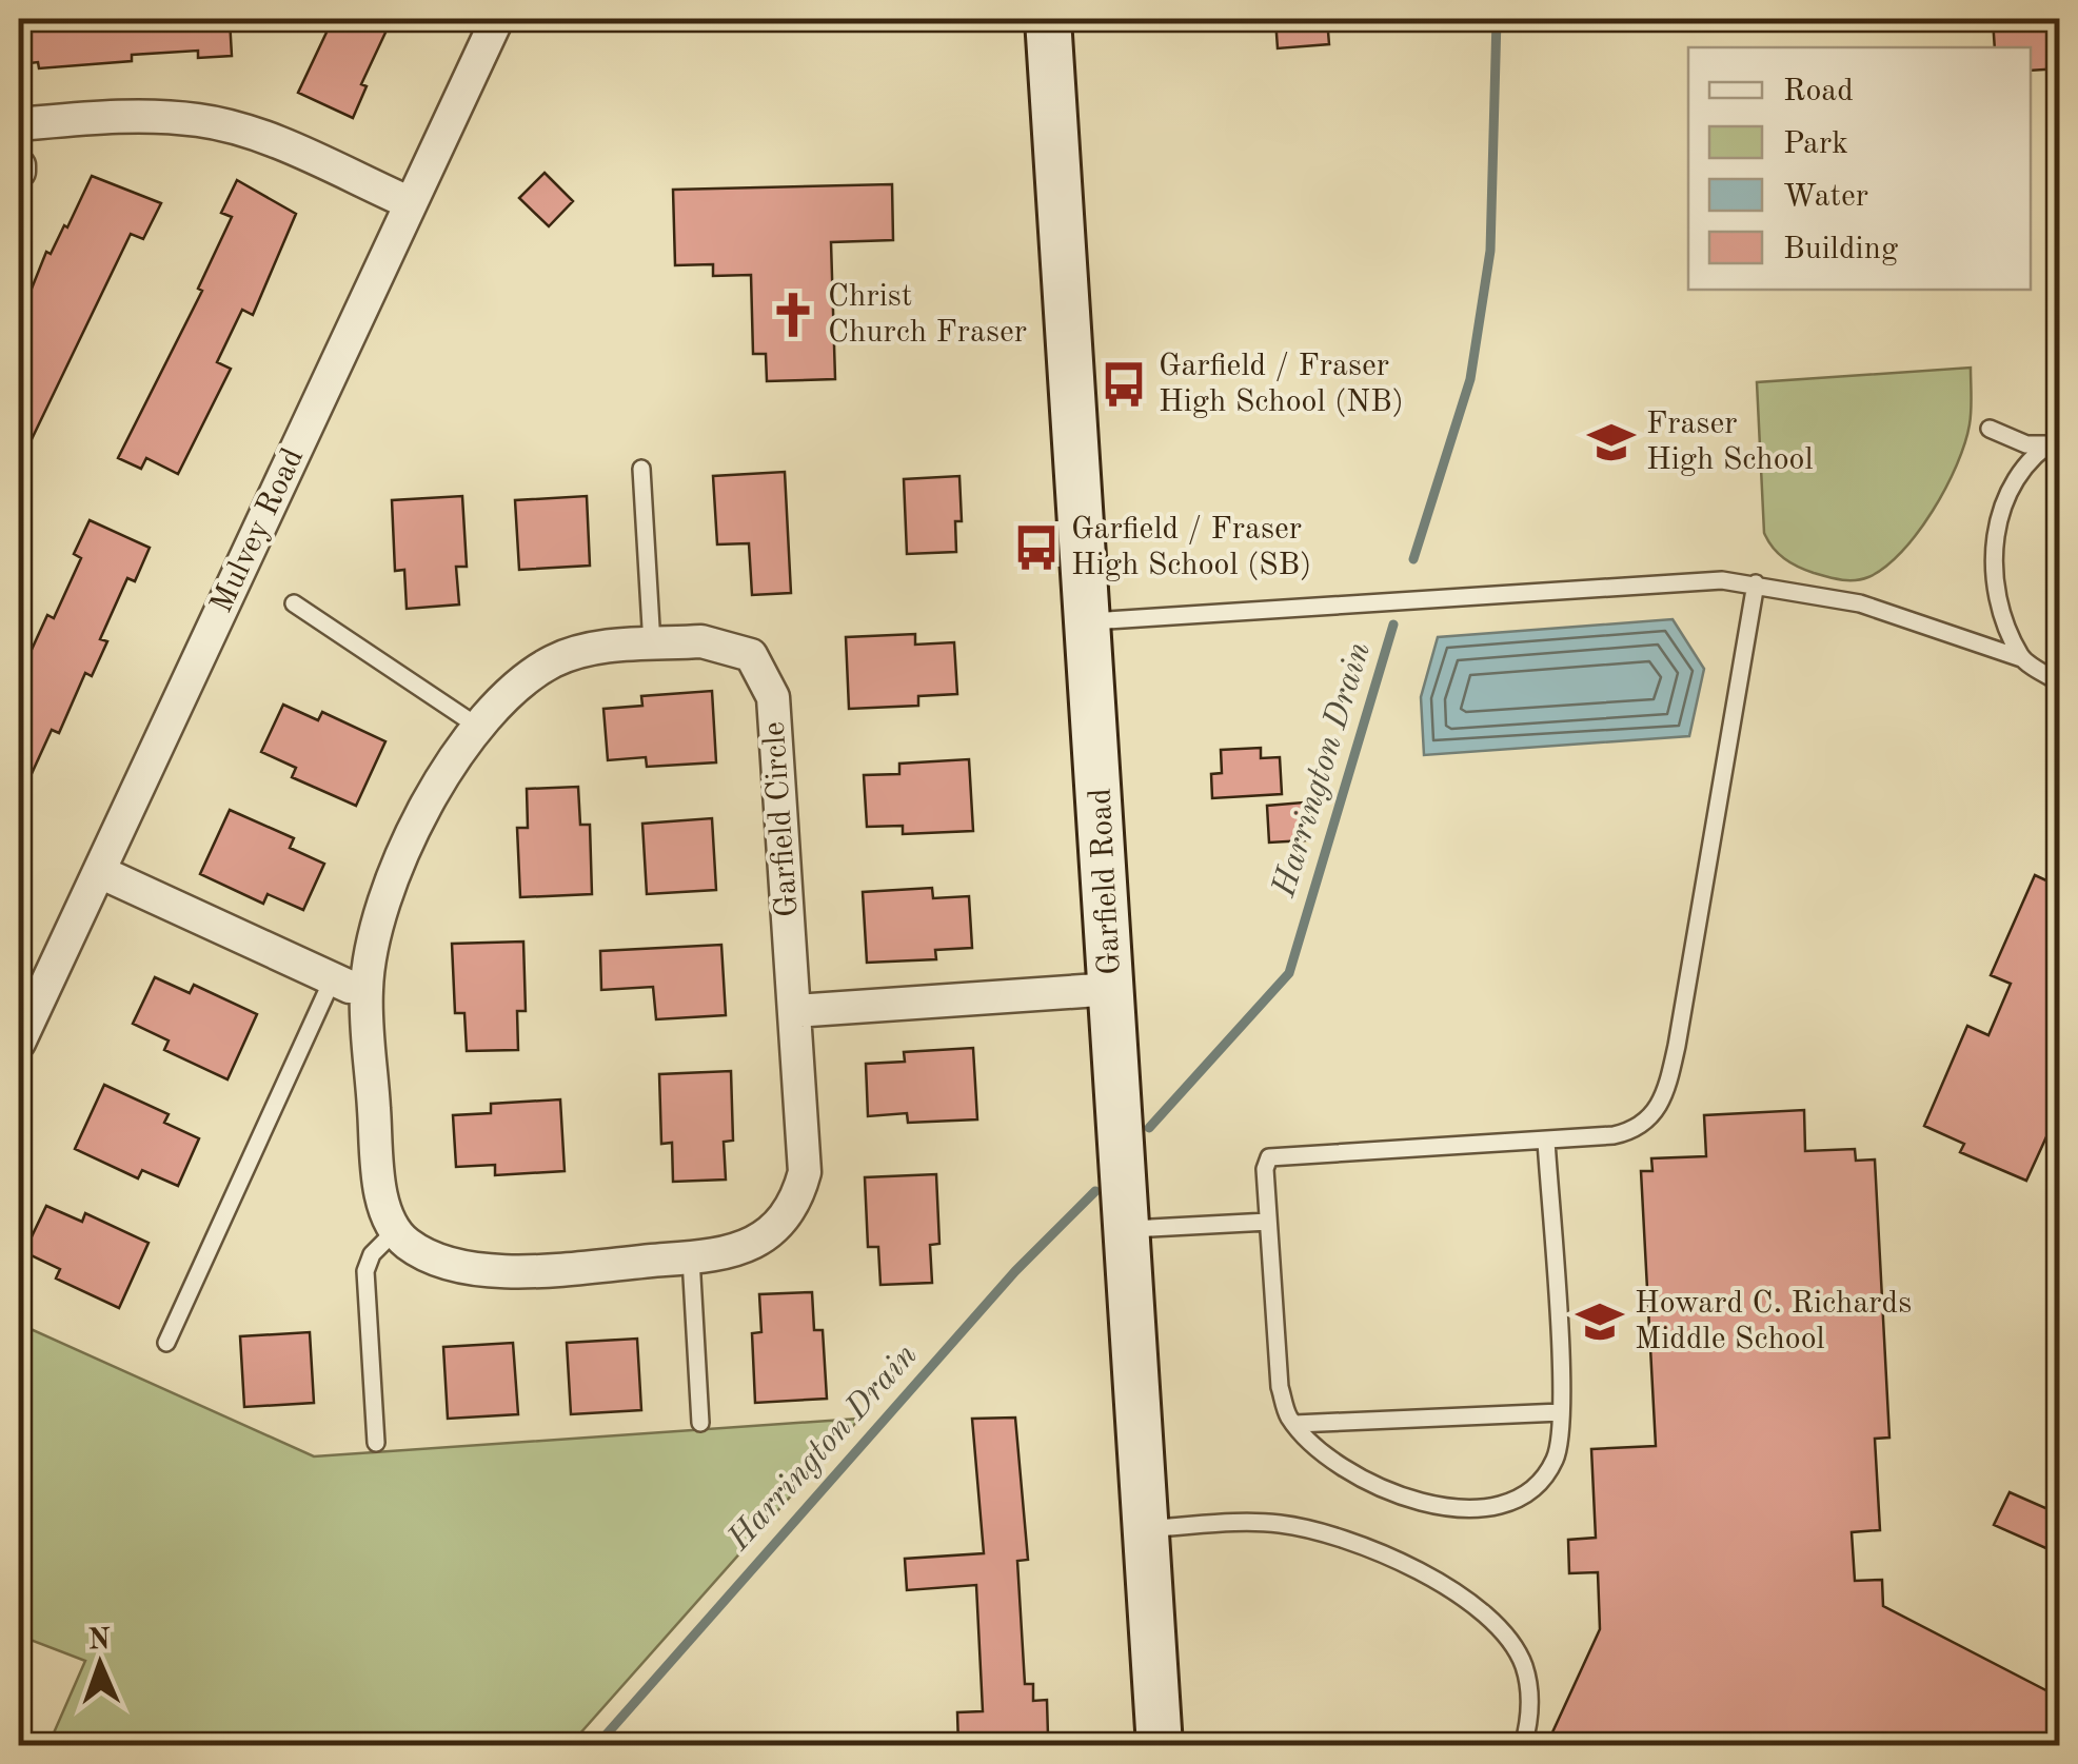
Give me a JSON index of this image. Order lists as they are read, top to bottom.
{
  "streets": {
    "main road": ["Garfield Road"],
    "street": ["Mulvey Road", "Garfield Circle"]
  },
  "water": ["Harrington Drain"],
  "places": {
    "church": ["Christ Church Fraser"],
    "bus stop": ["Garfield / Fraser High School (NB)", "Garfield / Fraser High School (SB)"],
    "school or university": ["Fraser High School", "Howard C. Richards Middle School"]
  },
  "legend": [
    "Road",
    "Park",
    "Water",
    "Building"
  ],
  "north": "top"
}
